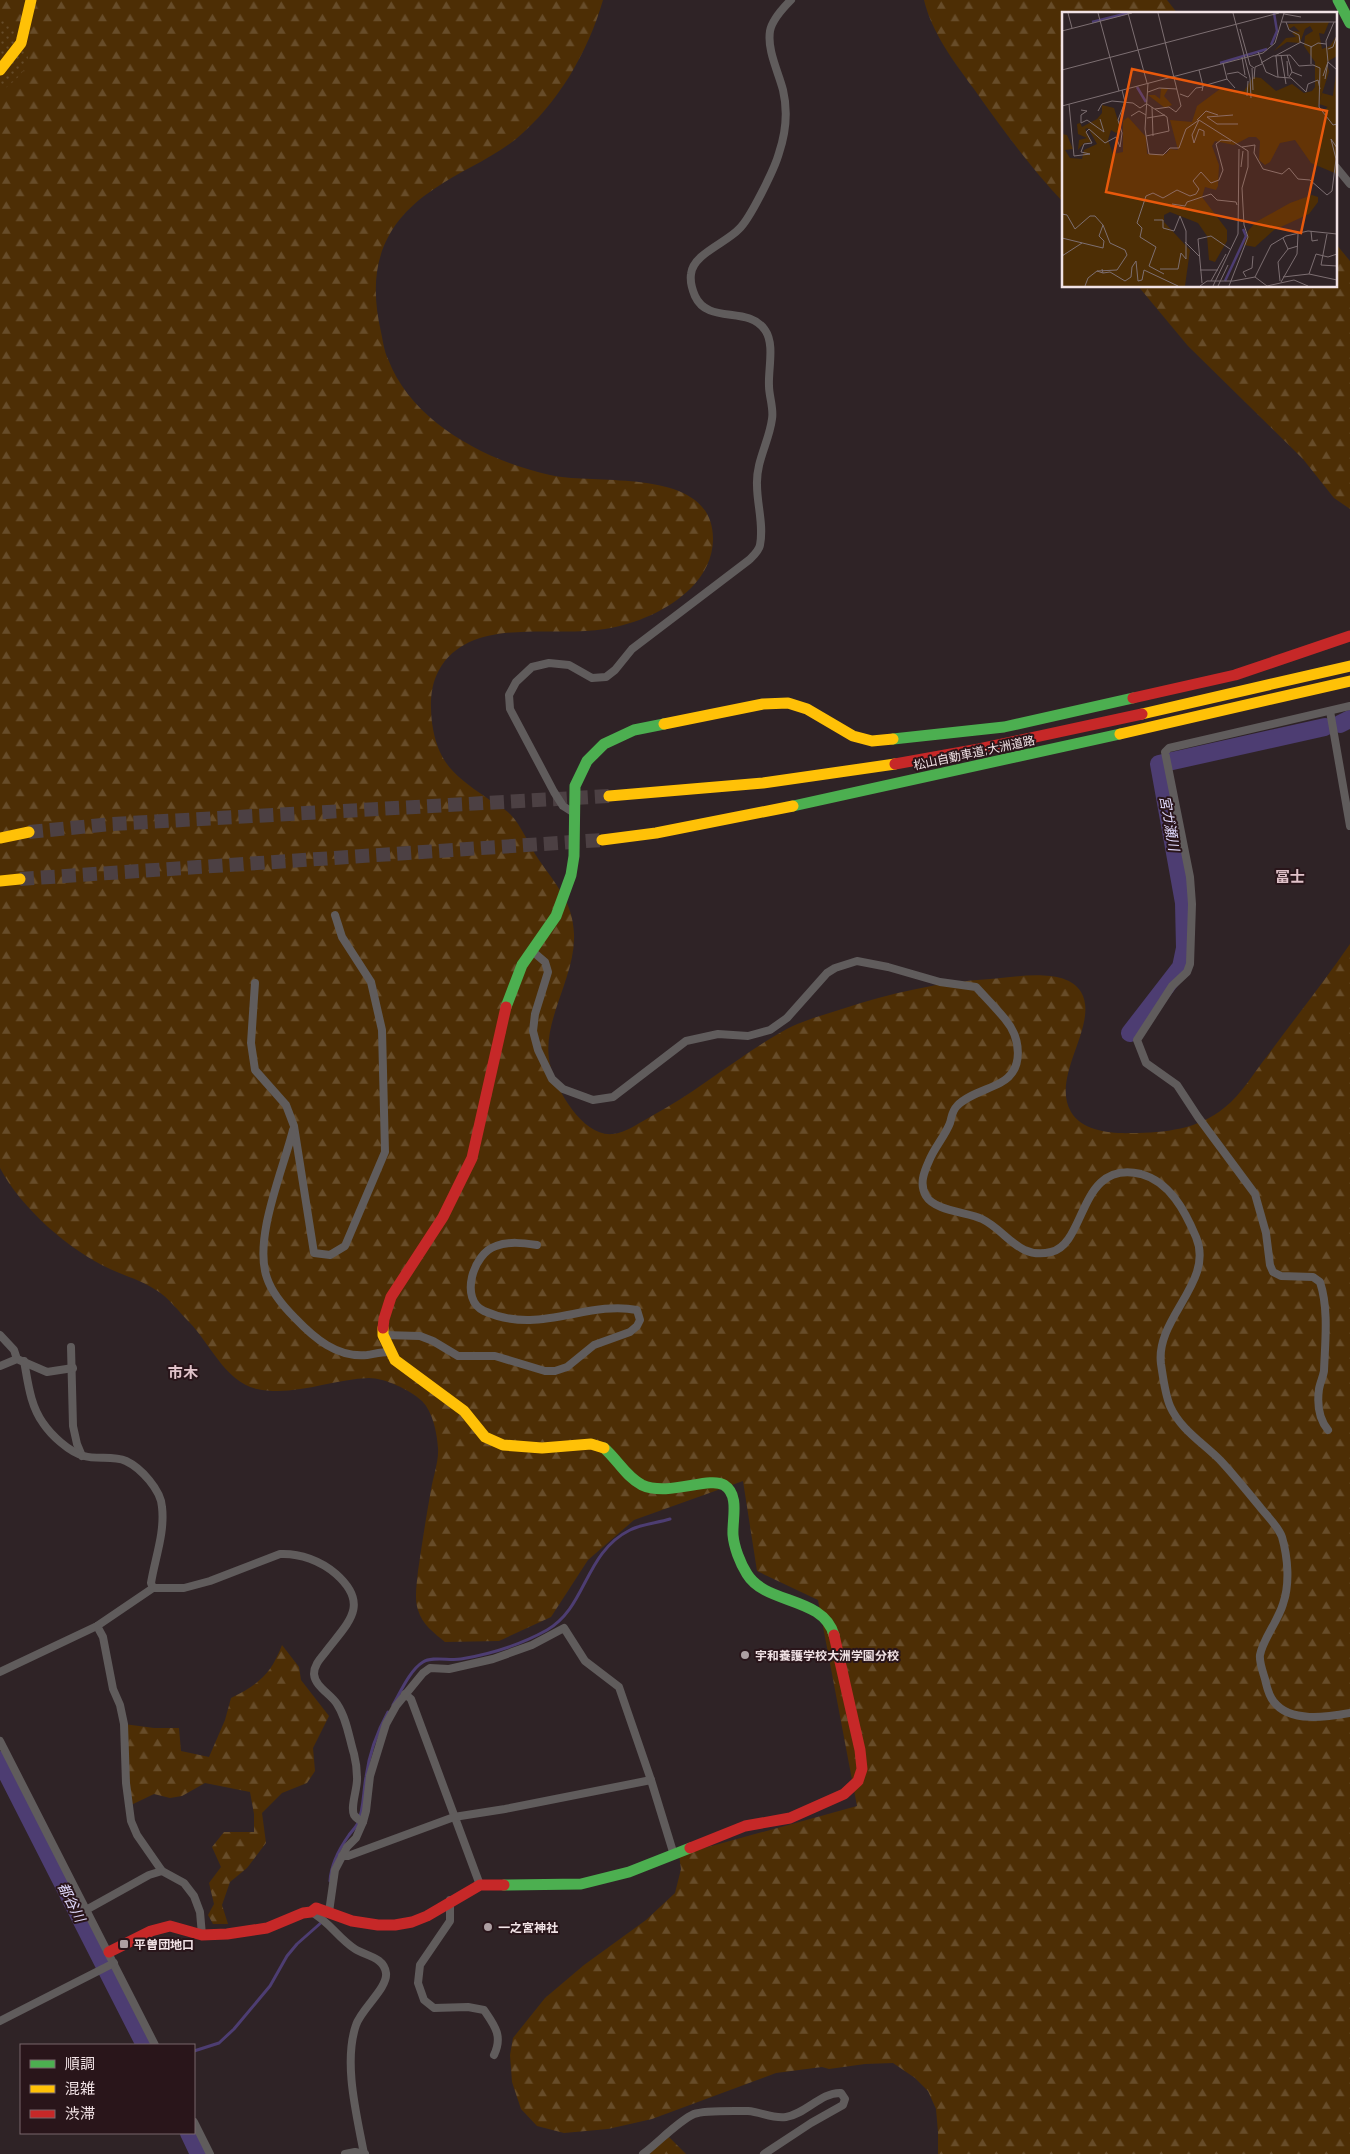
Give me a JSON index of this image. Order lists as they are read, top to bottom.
{
  "streets": {
    "main road": ["松山自動車道;大洲道路"]
  },
  "districts": ["冨士", "市木"],
  "water": ["宮ガ瀬川", "都谷川"],
  "places": {
    "other": ["宇和養護学校大洲学園分校", "一之宮神社"],
    "transit": ["平曽団地口"]
  },
  "legend": ["順調", "混雑", "渋滞"]
}
